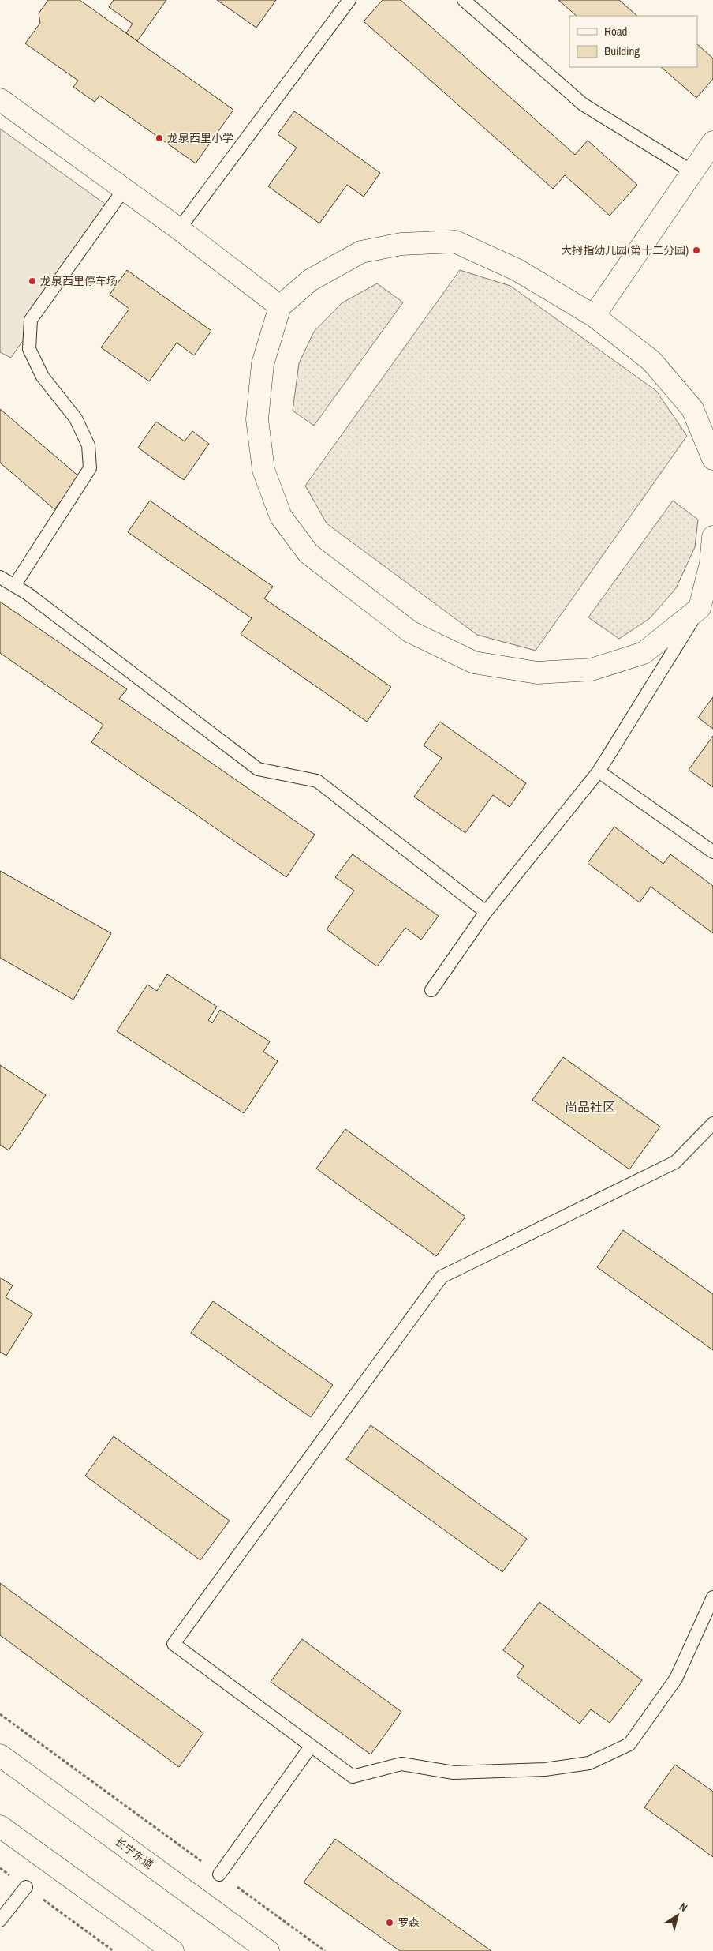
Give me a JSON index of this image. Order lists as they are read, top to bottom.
{
  "streets": {
    "street": ["长宁东道"]
  },
  "districts": ["尚品社区"],
  "places": [
    "龙泉西里小学",
    "大拇指幼儿园(第十二分园)",
    "龙泉西里停车场",
    "罗森"
  ],
  "legend": ["Road", "Building"],
  "north": "top right"
}
